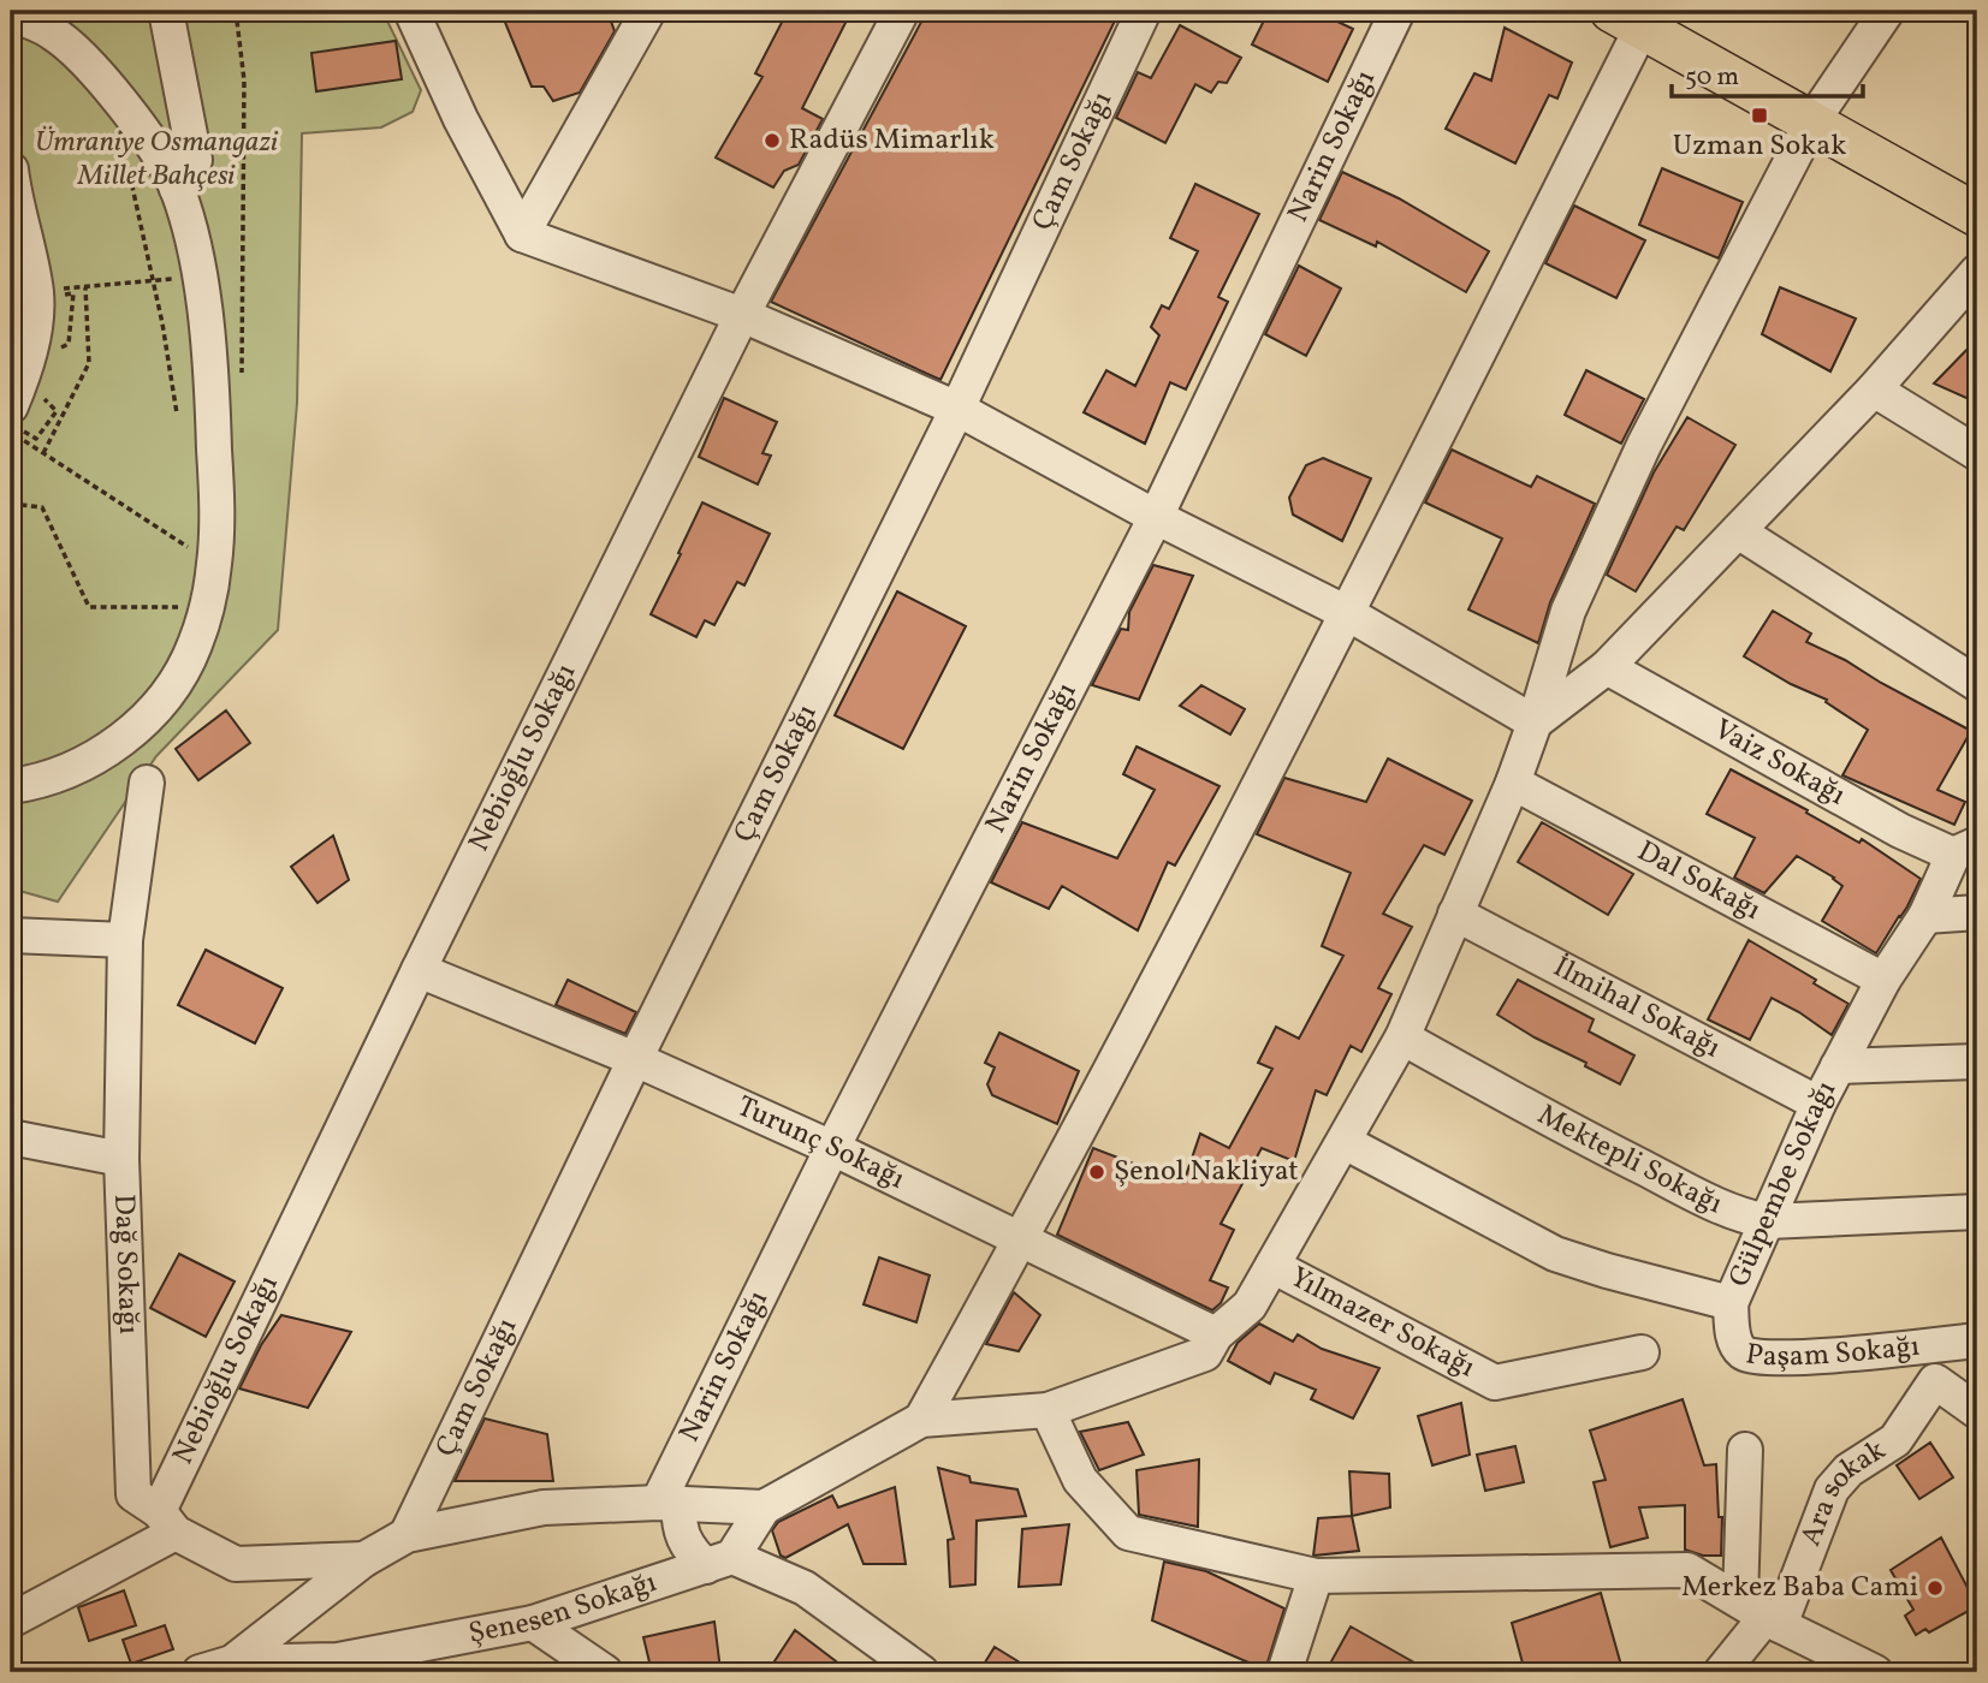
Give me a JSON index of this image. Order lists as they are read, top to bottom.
{
  "streets": {
    "street": [
      "Narin Sokağı",
      "Çam Sokağı",
      "Nebioğlu Sokağı",
      "Vaiz Sokağı",
      "Dal Sokağı",
      "İlmihal Sokağı",
      "Turunç Sokağı",
      "Mektepli Sokağı",
      "Gülpembe Sokağı",
      "Dağ Sokağı",
      "Yılmazer Sokağı",
      "Paşam Sokağı",
      "Ara sokak",
      "Şenesen Sokağı"
    ]
  },
  "crossings": [
    ["Narin Sokağı", "Turunç Sokağı"],
    ["Çam Sokağı", "Turunç Sokağı"],
    ["Nebioğlu Sokağı", "Turunç Sokağı"],
    ["Nebioğlu Sokağı", "Dağ Sokağı"],
    ["Vaiz Sokağı", "Gülpembe Sokağı"],
    ["Dal Sokağı", "Gülpembe Sokağı"],
    ["İlmihal Sokağı", "Gülpembe Sokağı"],
    ["Mektepli Sokağı", "Gülpembe Sokağı"],
    ["Gülpembe Sokağı", "Paşam Sokağı"]
  ],
  "parks": ["Ümraniye Osmangazi Millet Bahçesi"],
  "places": {
    "transit": ["Uzman Sokak"],
    "other": ["Radüs Mimarlık", "Şenol Nakliyat", "Merkez Baba Cami"]
  },
  "scale_bar": "50 m"
}
